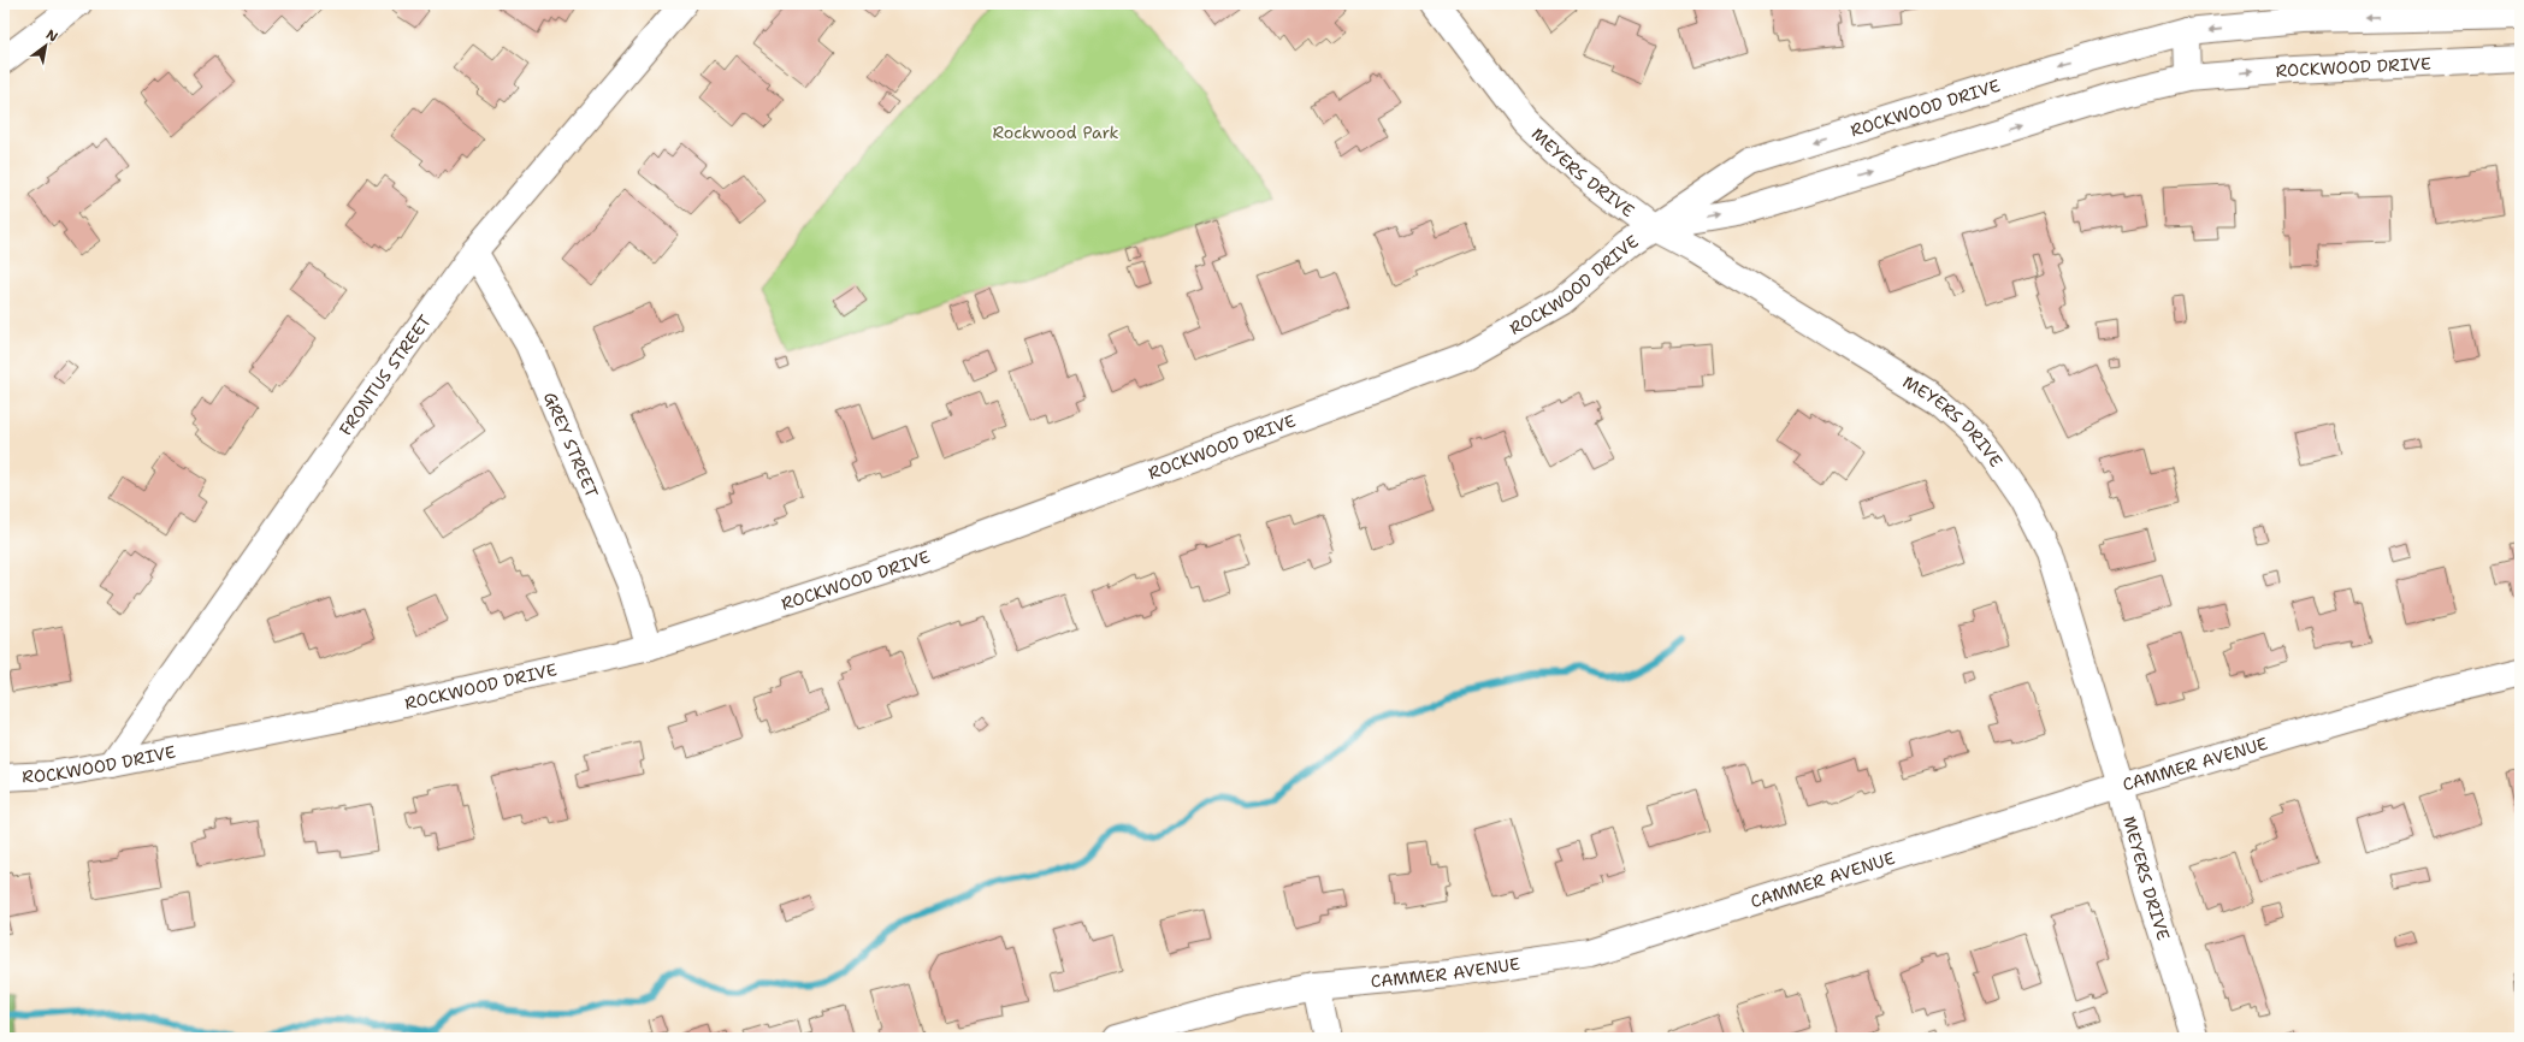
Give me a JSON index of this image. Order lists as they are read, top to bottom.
{
  "streets": {
    "street": [
      "ROCKWOOD DRIVE",
      "MEYERS DRIVE",
      "FRONTUS STREET",
      "GREY STREET",
      "CAMMER AVENUE"
    ]
  },
  "crossings": [
    ["ROCKWOOD DRIVE", "MEYERS DRIVE"],
    ["ROCKWOOD DRIVE", "FRONTUS STREET"],
    ["ROCKWOOD DRIVE", "GREY STREET"],
    ["MEYERS DRIVE", "CAMMER AVENUE"],
    ["FRONTUS STREET", "GREY STREET"]
  ],
  "parks": ["Rockwood Park"],
  "north": "top right"
}
